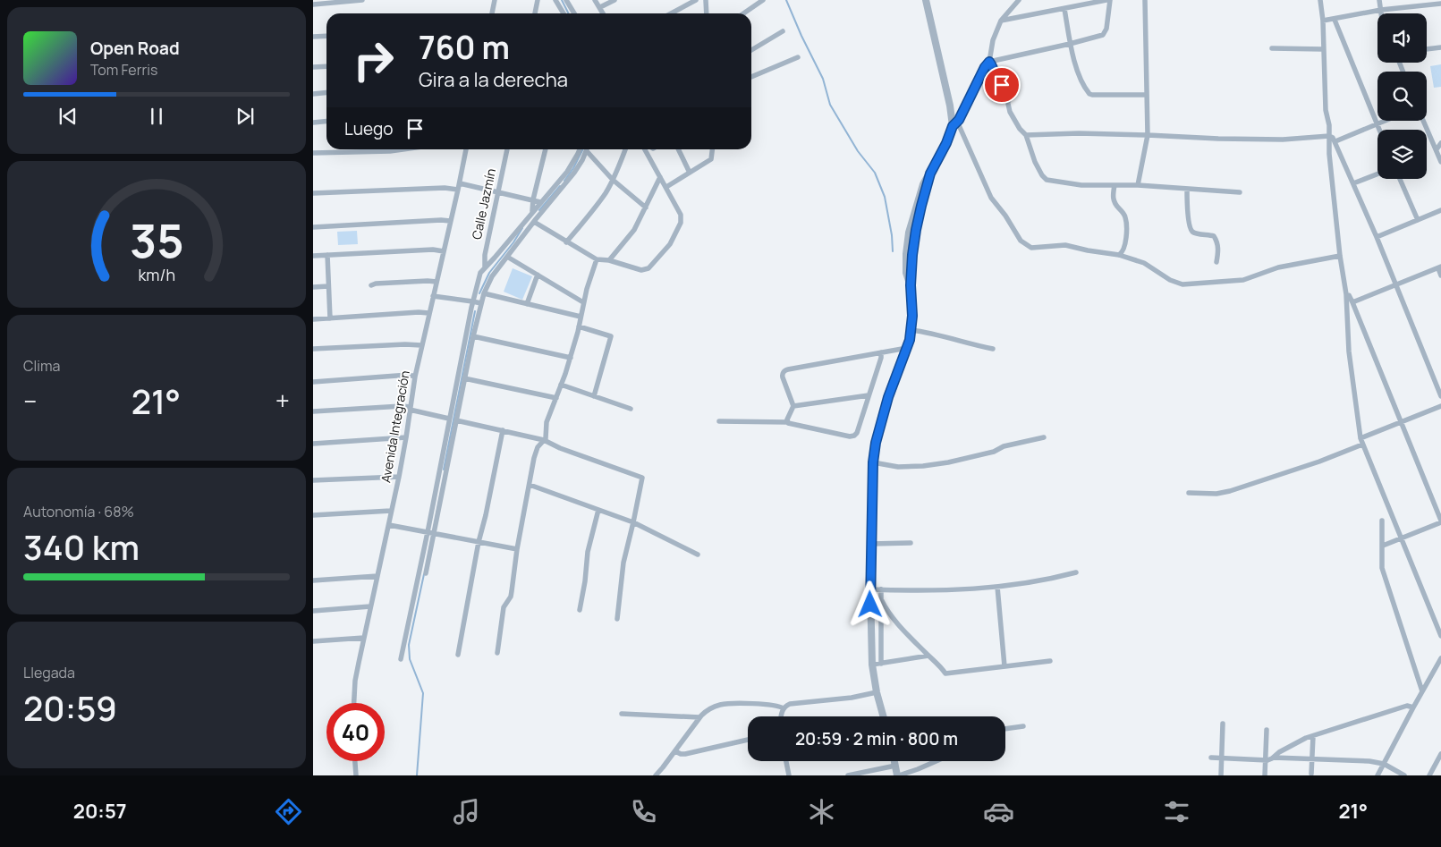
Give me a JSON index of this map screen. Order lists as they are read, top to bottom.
{
  "streets": {
    "street": ["Calle Jazmín", "Avenida Integración"]
  },
  "page": {
    "turn": ["760 m", "Gira a la derecha"],
    "song": ["Open Road", "Tom Ferris"],
    "then": "Luego",
    "tile": [
      "Clima",
      ["Autonomía · 68%", "340 km"],
      ["Llegada", "20:59"]
    ],
    "heat": ["−", "21°", "+"],
    "limit": "40",
    "trip": "20:59 · 2 min · 800 m",
    "tabs": ["20:57", "21°"],
    "gauge": ["35", "km/h"]
  }
}
